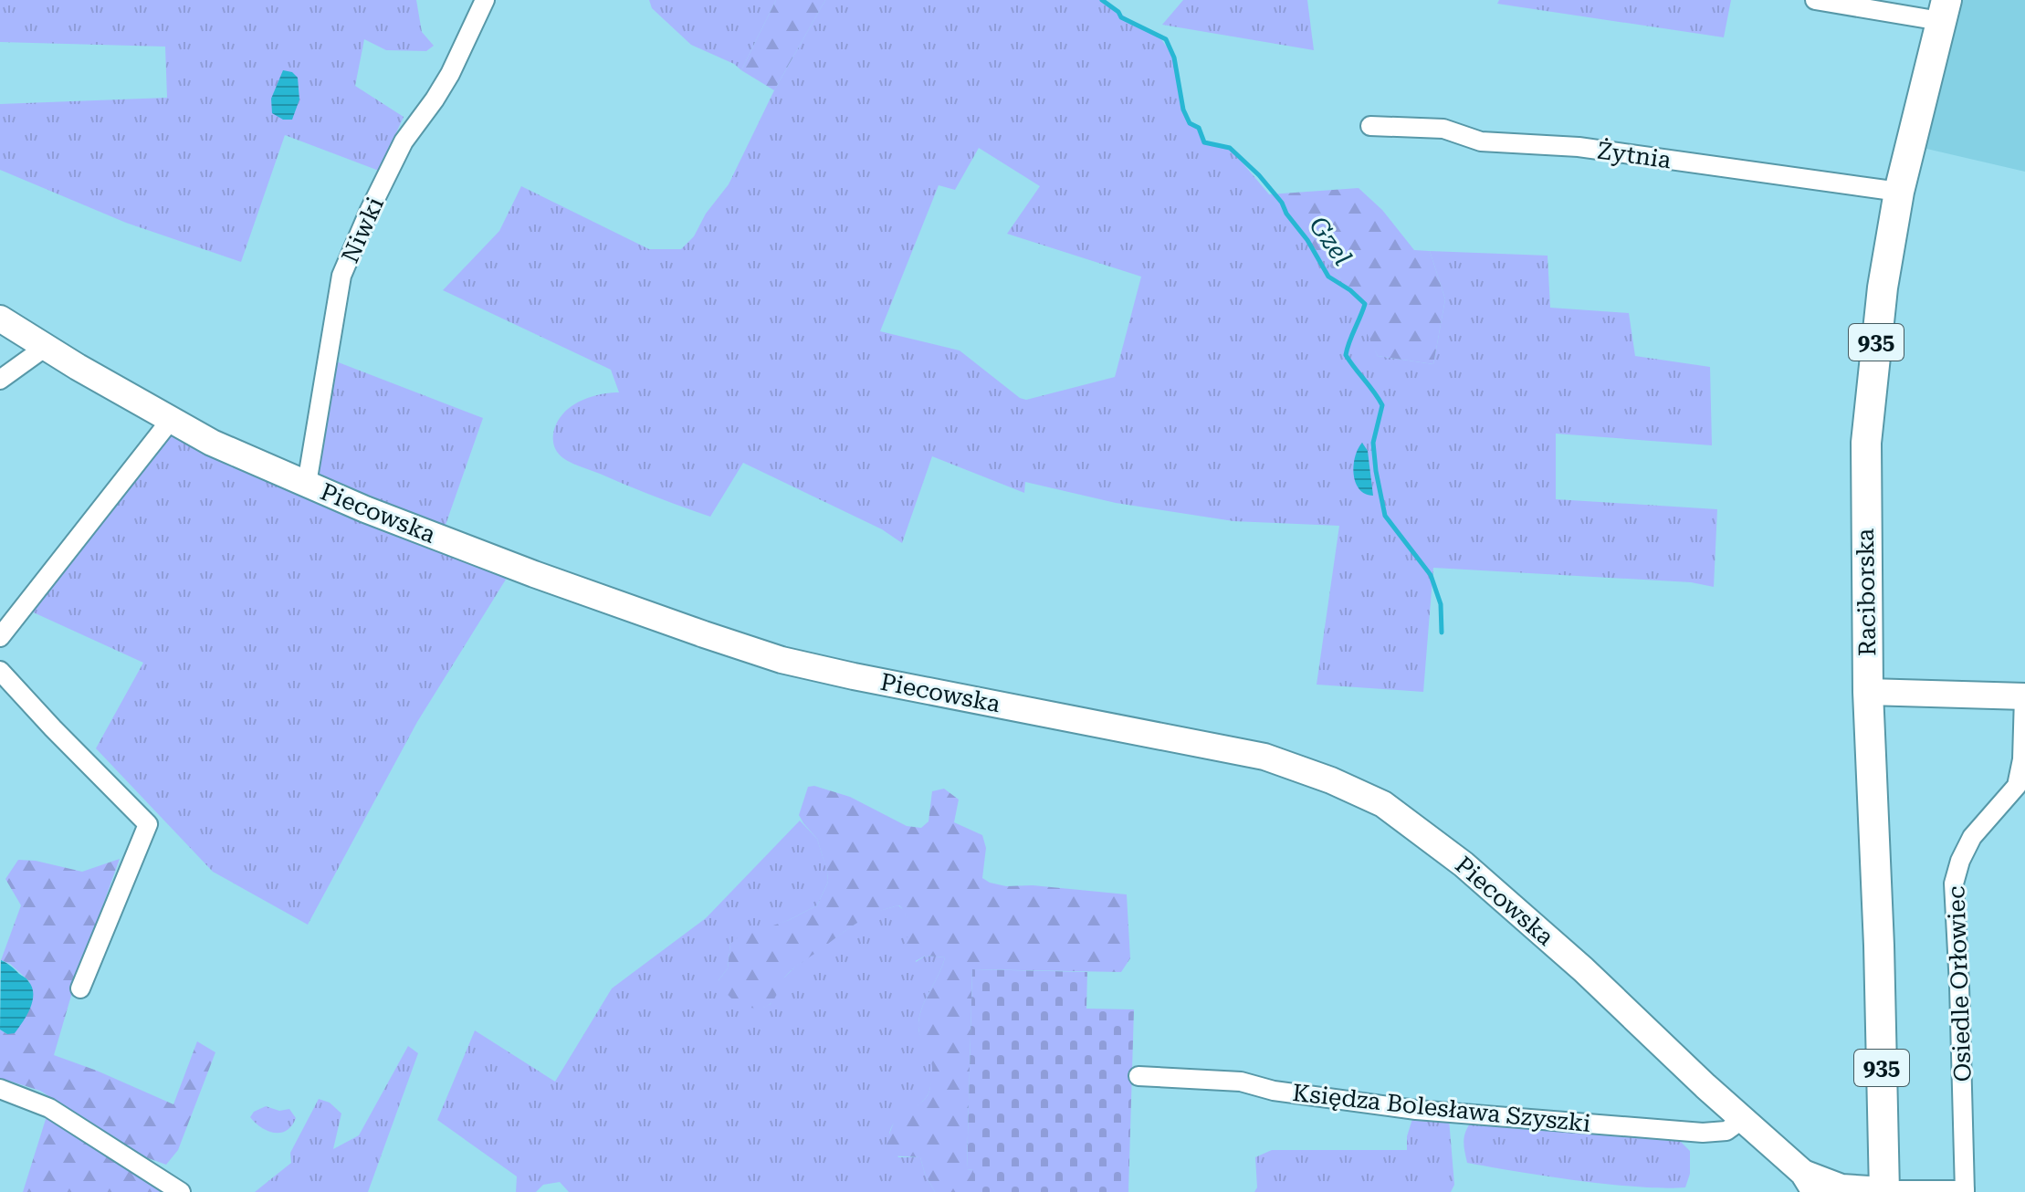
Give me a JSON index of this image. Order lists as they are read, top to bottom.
{
  "streets": {
    "main road": ["935", "Raciborska"],
    "street": [
      "Żytnia",
      "Niwki",
      "Piecowska",
      "Osiedle Orłowiec",
      "Księdza Bolesława Szyszki"
    ]
  },
  "crossings": [
    ["Żytnia", "Raciborska"],
    ["Niwki", "Piecowska"],
    ["Piecowska", "Raciborska"],
    ["Piecowska", "Osiedle Orłowiec"],
    ["Piecowska", "Księdza Bolesława Szyszki"],
    ["Raciborska", "Osiedle Orłowiec"]
  ],
  "water": ["Gzel"]
}
